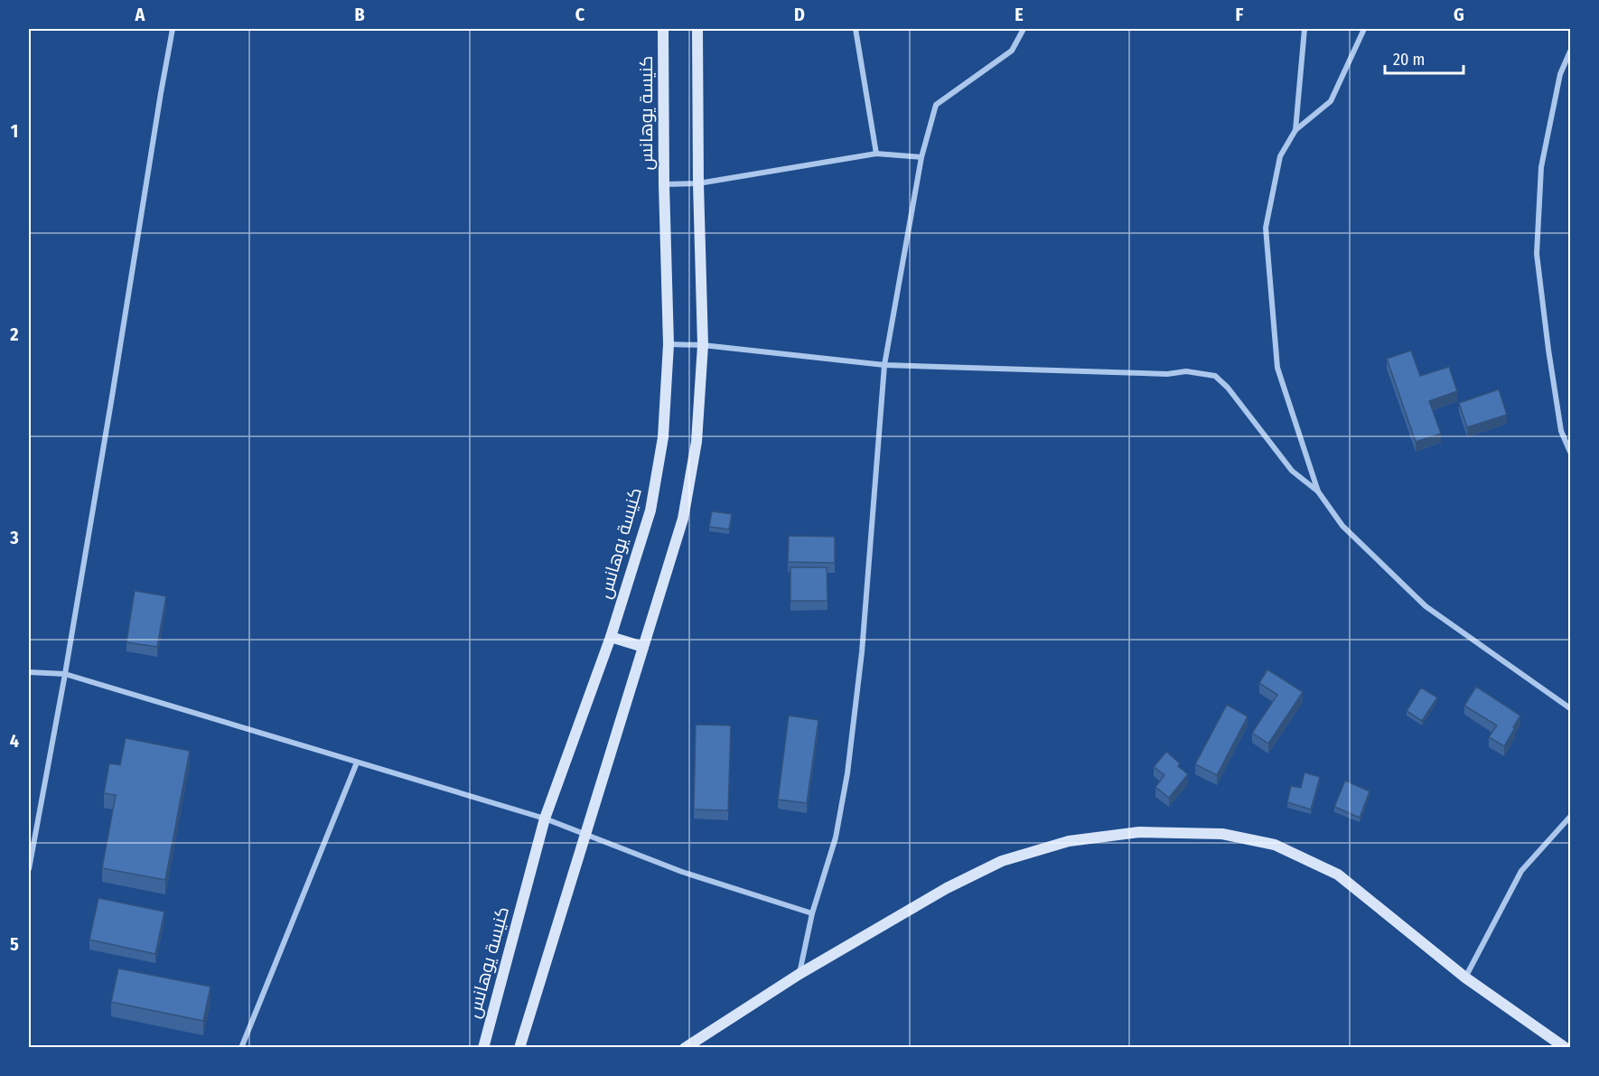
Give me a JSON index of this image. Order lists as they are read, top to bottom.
{
  "streets": {
    "street": ["كنيسة يوهانس"]
  },
  "scale_bar": "20 m",
  "grid": {
    "columns": [
      "A",
      "B",
      "C",
      "D",
      "E",
      "F",
      "G"
    ],
    "rows": [
      "1",
      "2",
      "3",
      "4",
      "5"
    ]
  }
}
